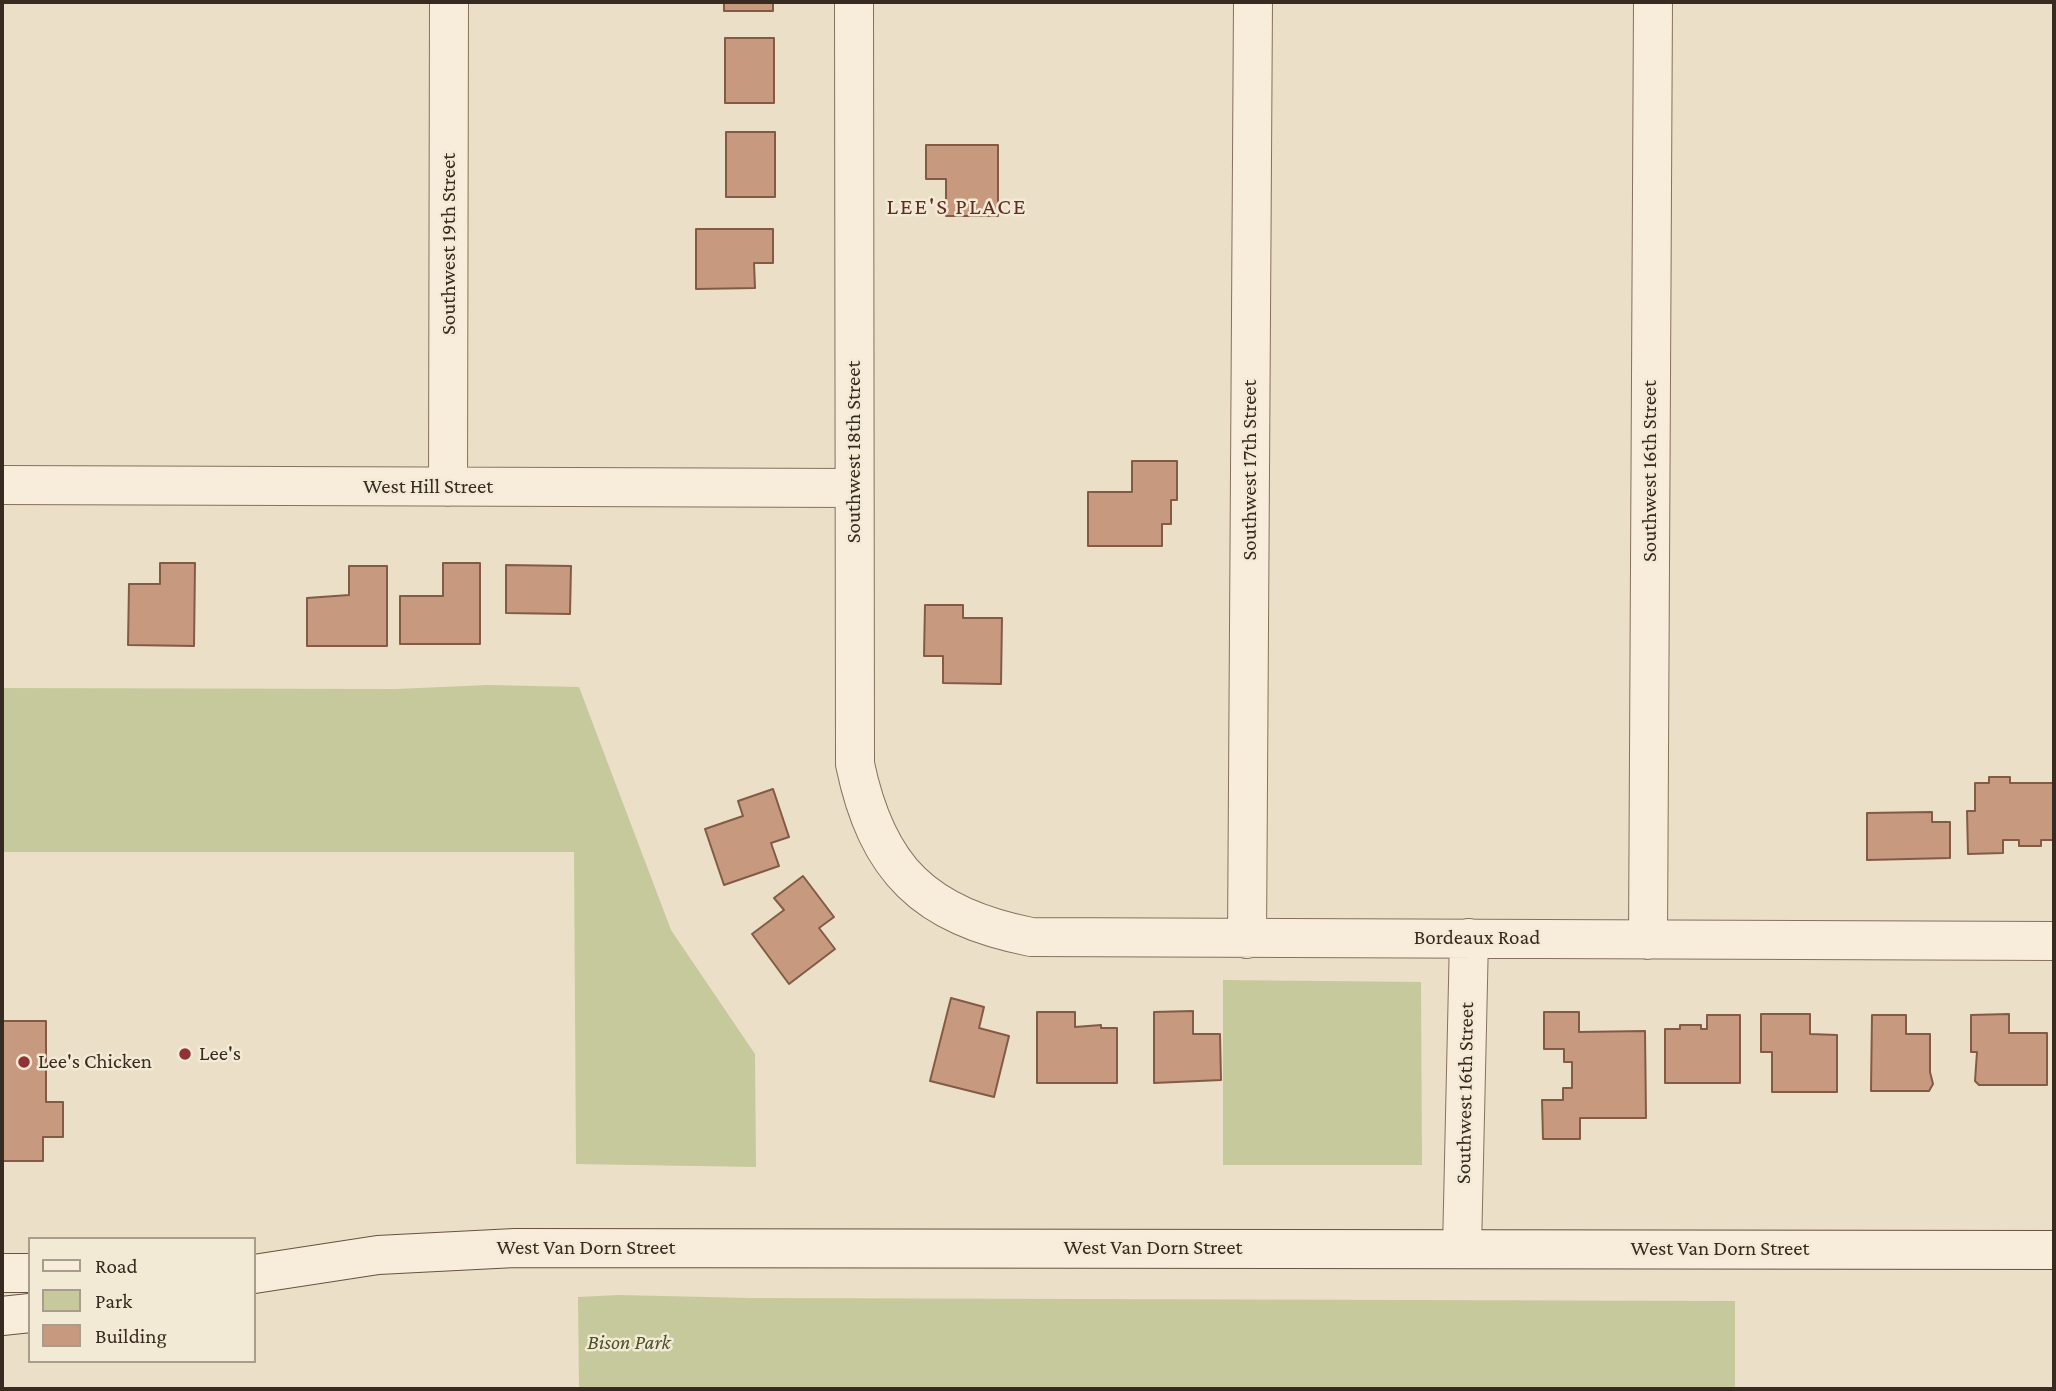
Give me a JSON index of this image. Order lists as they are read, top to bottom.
{
  "streets": {
    "street": [
      "Southwest 19th Street",
      "Southwest 18th Street",
      "Southwest 17th Street",
      "Southwest 16th Street",
      "West Hill Street",
      "Bordeaux Road",
      "West Van Dorn Street"
    ]
  },
  "crossings": [
    ["Southwest 19th Street", "West Hill Street"],
    ["Southwest 18th Street", "West Hill Street"],
    ["Southwest 18th Street", "Bordeaux Road"],
    ["Southwest 17th Street", "Bordeaux Road"],
    ["Southwest 16th Street", "Bordeaux Road"],
    ["Southwest 16th Street", "West Van Dorn Street"]
  ],
  "districts": ["LEE'S PLACE"],
  "parks": ["Bison Park"],
  "places": ["Lee's", "Lee's Chicken"],
  "legend": ["Road", "Park", "Building"]
}
